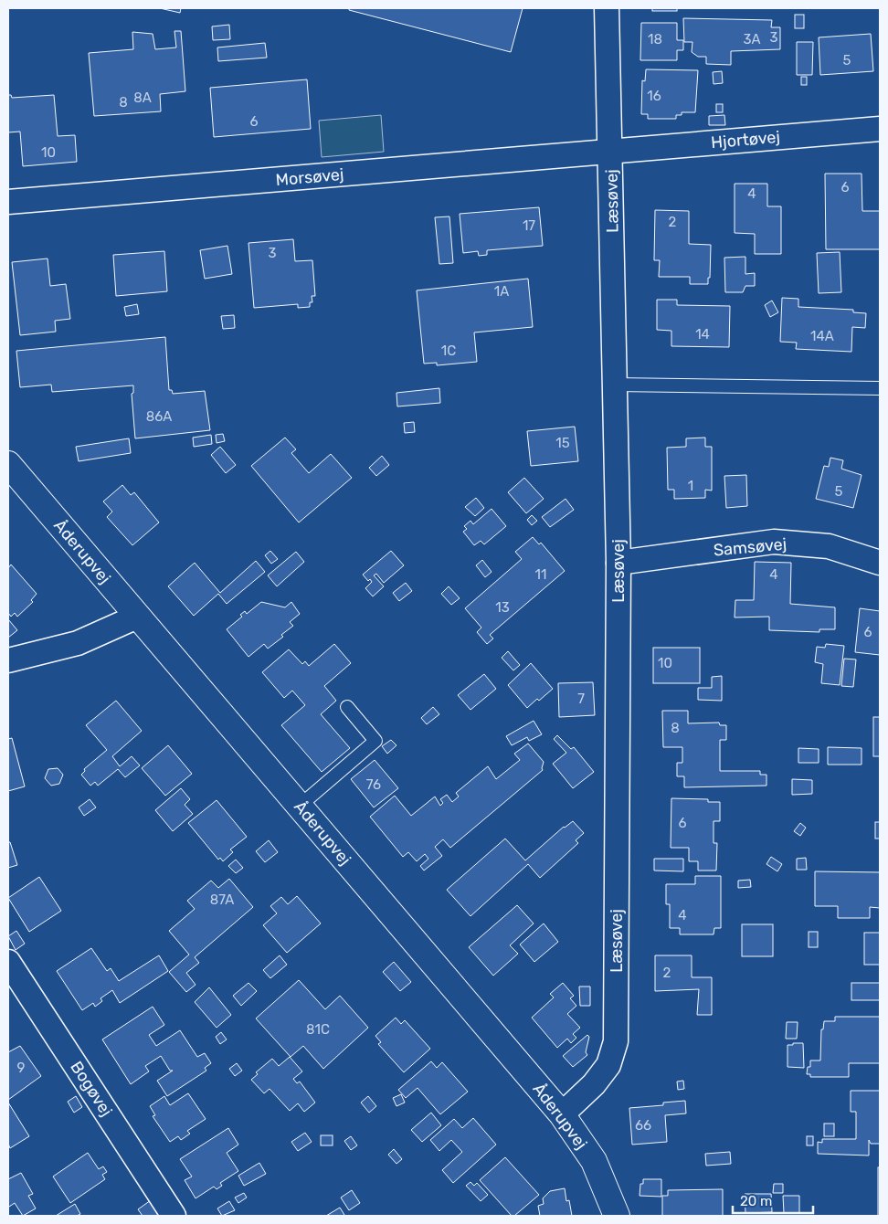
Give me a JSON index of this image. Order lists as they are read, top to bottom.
{
  "streets": {
    "street": [
      "Hjortøvej",
      "Morsøvej",
      "Læsøvej",
      "Samsøvej",
      "Åderupvej",
      "Bogøvej"
    ]
  },
  "crossings": [
    ["Hjortøvej", "Morsøvej"],
    ["Hjortøvej", "Læsøvej"],
    ["Morsøvej", "Læsøvej"],
    ["Læsøvej", "Samsøvej"],
    ["Læsøvej", "Åderupvej"]
  ],
  "house_numbers": [
    "3",
    "18",
    "3A",
    "5",
    "16",
    "8A",
    "8",
    "6",
    "10",
    "6",
    "4",
    "2",
    "17",
    "3",
    "1A",
    "14",
    "14A",
    "1C",
    "86A",
    "15",
    "1",
    "5",
    "11",
    "4",
    "13",
    "6",
    "10",
    "7",
    "8",
    "76",
    "6",
    "87A",
    "4",
    "2",
    "81C",
    "9",
    "66"
  ],
  "scale_bar": "20 m"
}
